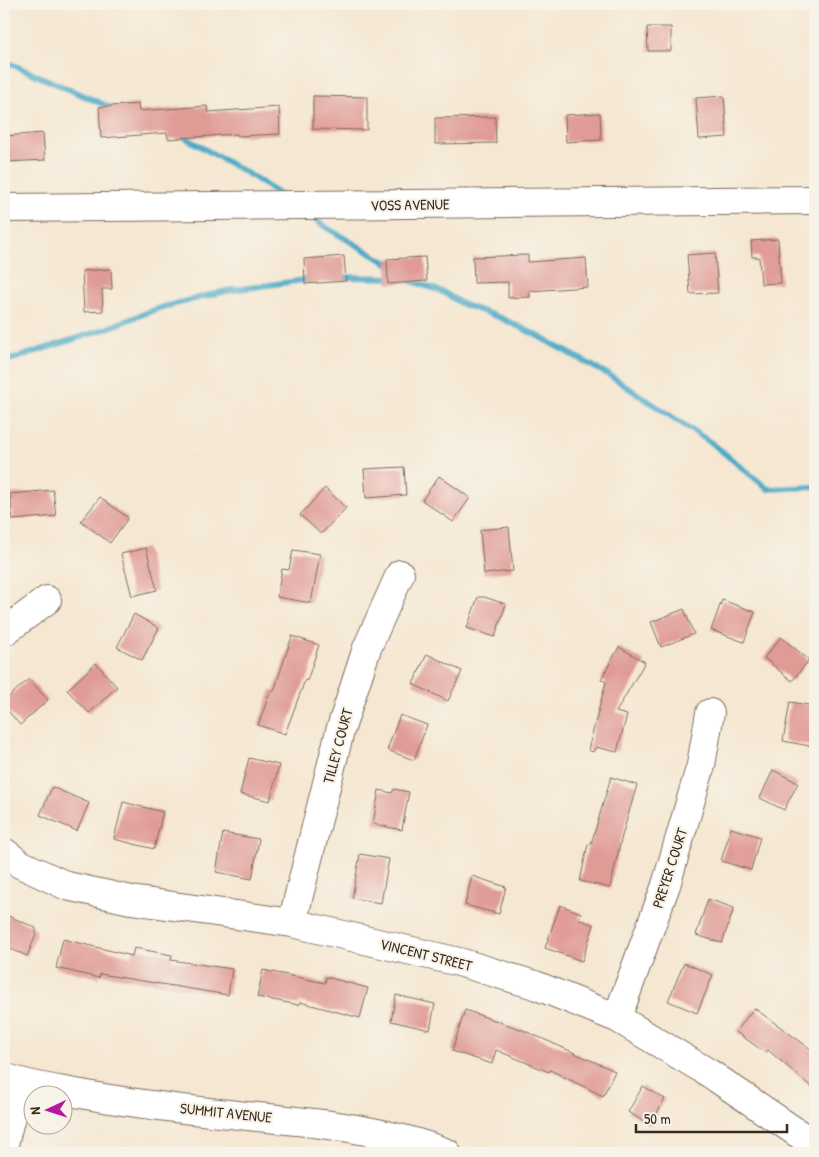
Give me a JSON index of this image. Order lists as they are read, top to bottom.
{
  "streets": {
    "street": [
      "VOSS AVENUE",
      "TILLEY COURT",
      "PREYER COURT",
      "VINCENT STREET",
      "SUMMIT AVENUE"
    ]
  },
  "crossings": [
    ["TILLEY COURT", "VINCENT STREET"],
    ["PREYER COURT", "VINCENT STREET"]
  ],
  "scale_bar": "50 m",
  "north": "left"
}
